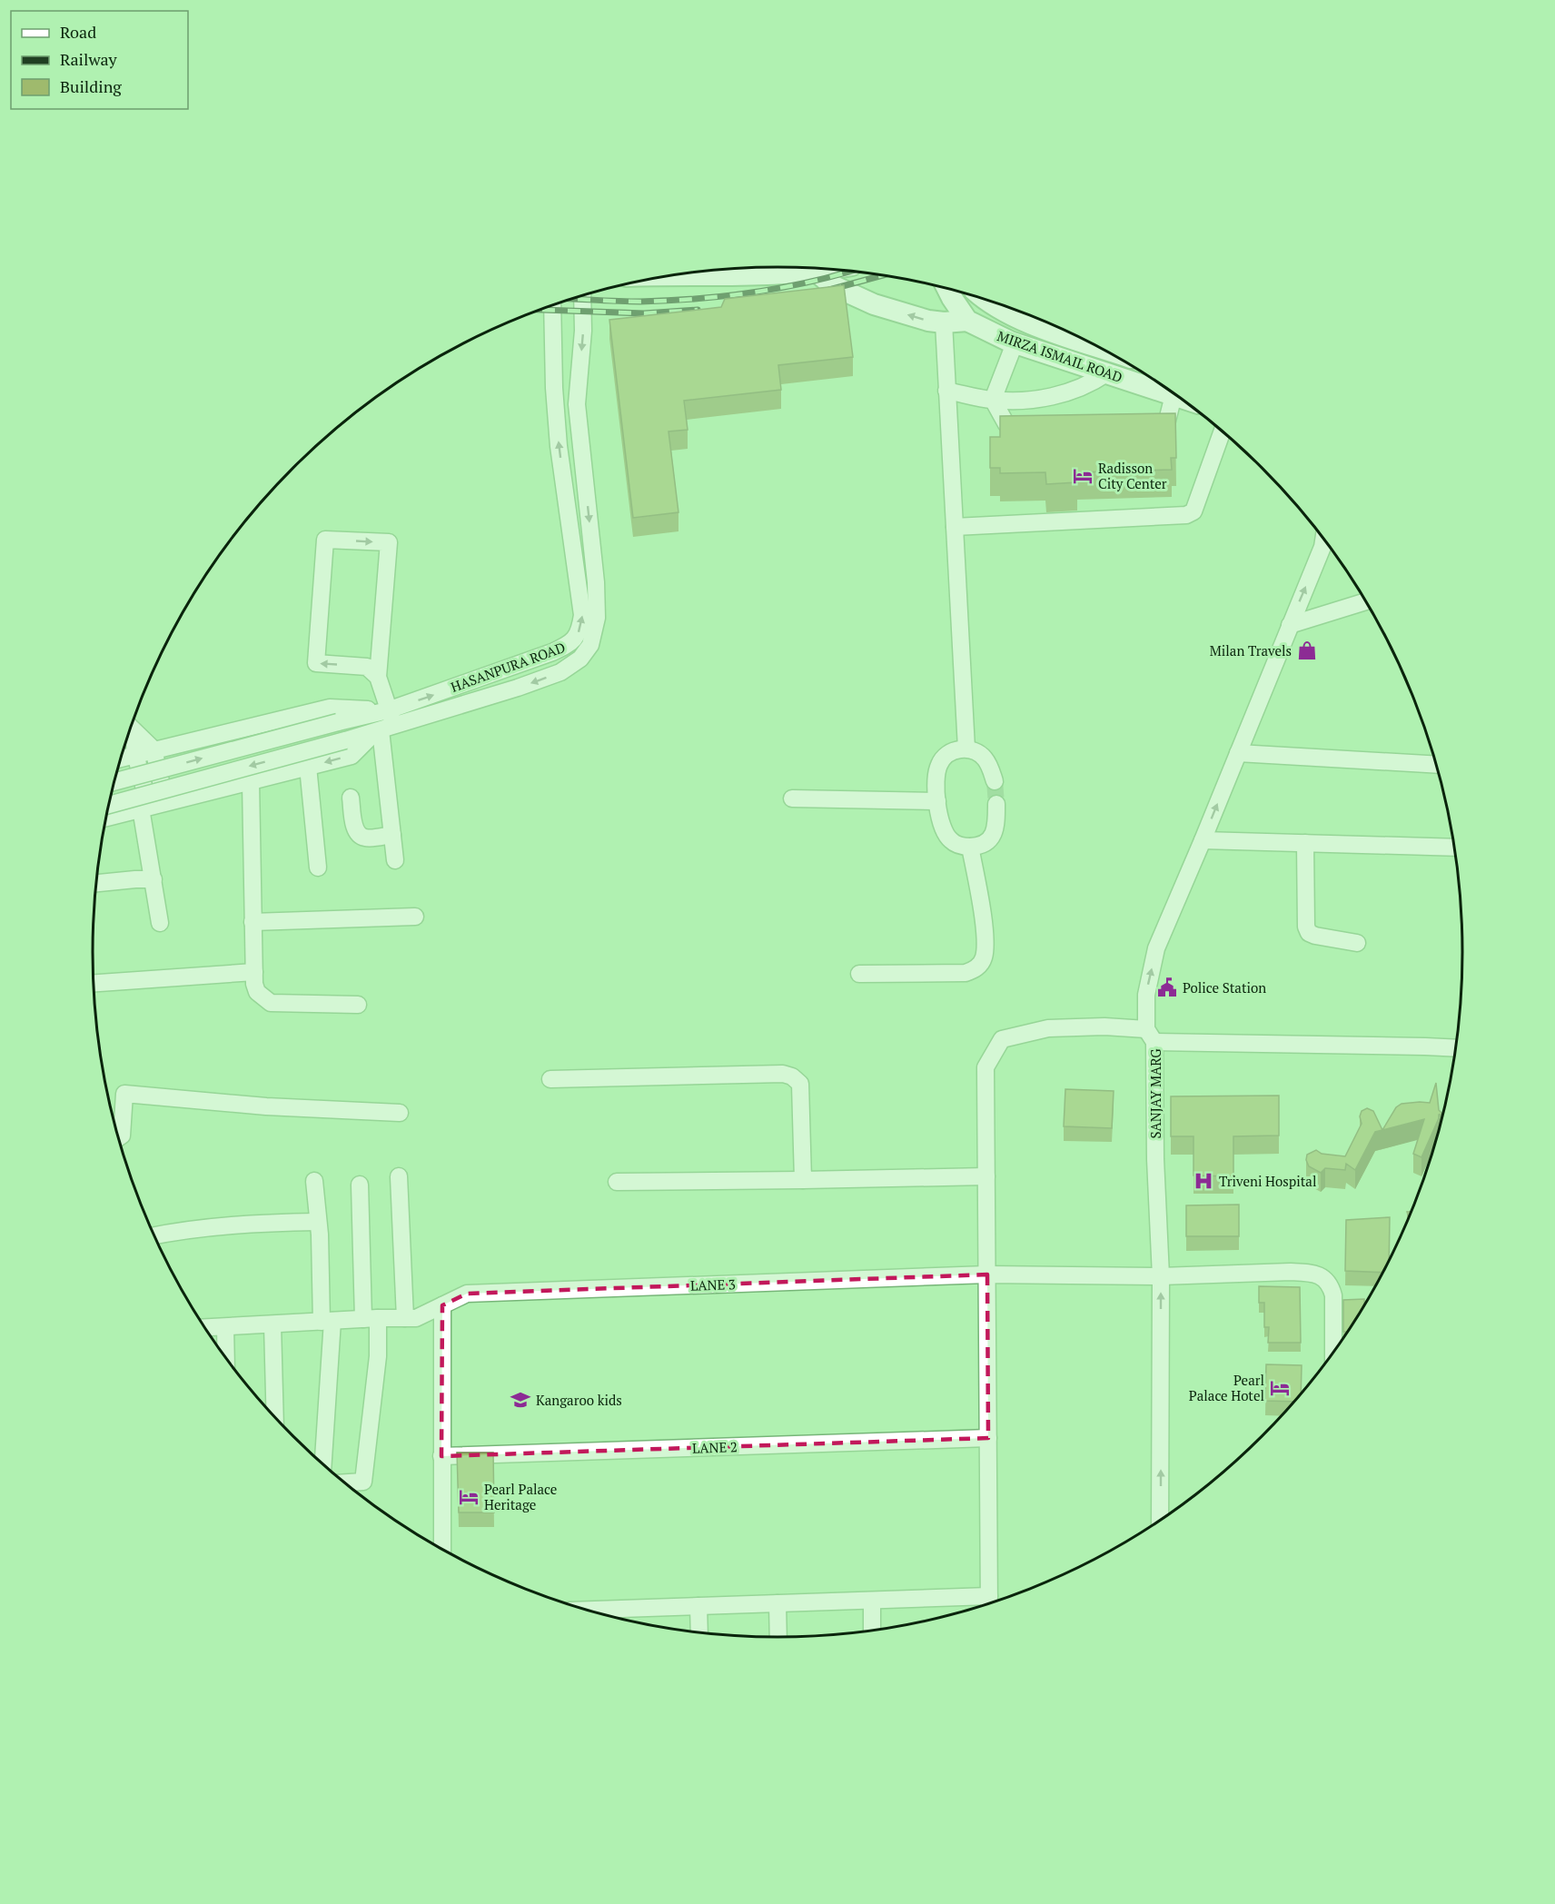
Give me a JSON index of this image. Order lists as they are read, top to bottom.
{
  "streets": {
    "main road": ["MIRZA ISMAIL ROAD"],
    "street": [
      "HASANPURA ROAD",
      "SANJAY MARG",
      "LANE 3",
      "LANE 2"
    ]
  },
  "crossings": [
    ["SANJAY MARG", "LANE 3"]
  ],
  "one_way": ["SANJAY MARG"],
  "places": {
    "hotel": ["Radisson City Center", "Pearl Palace Hotel", "Pearl Palace Heritage"],
    "shop": ["Milan Travels"],
    "public building": ["Police Station"],
    "hospital": ["Triveni Hospital"],
    "school or university": ["Kangaroo kids"]
  },
  "legend": ["Road", "Railway", "Building"]
}
